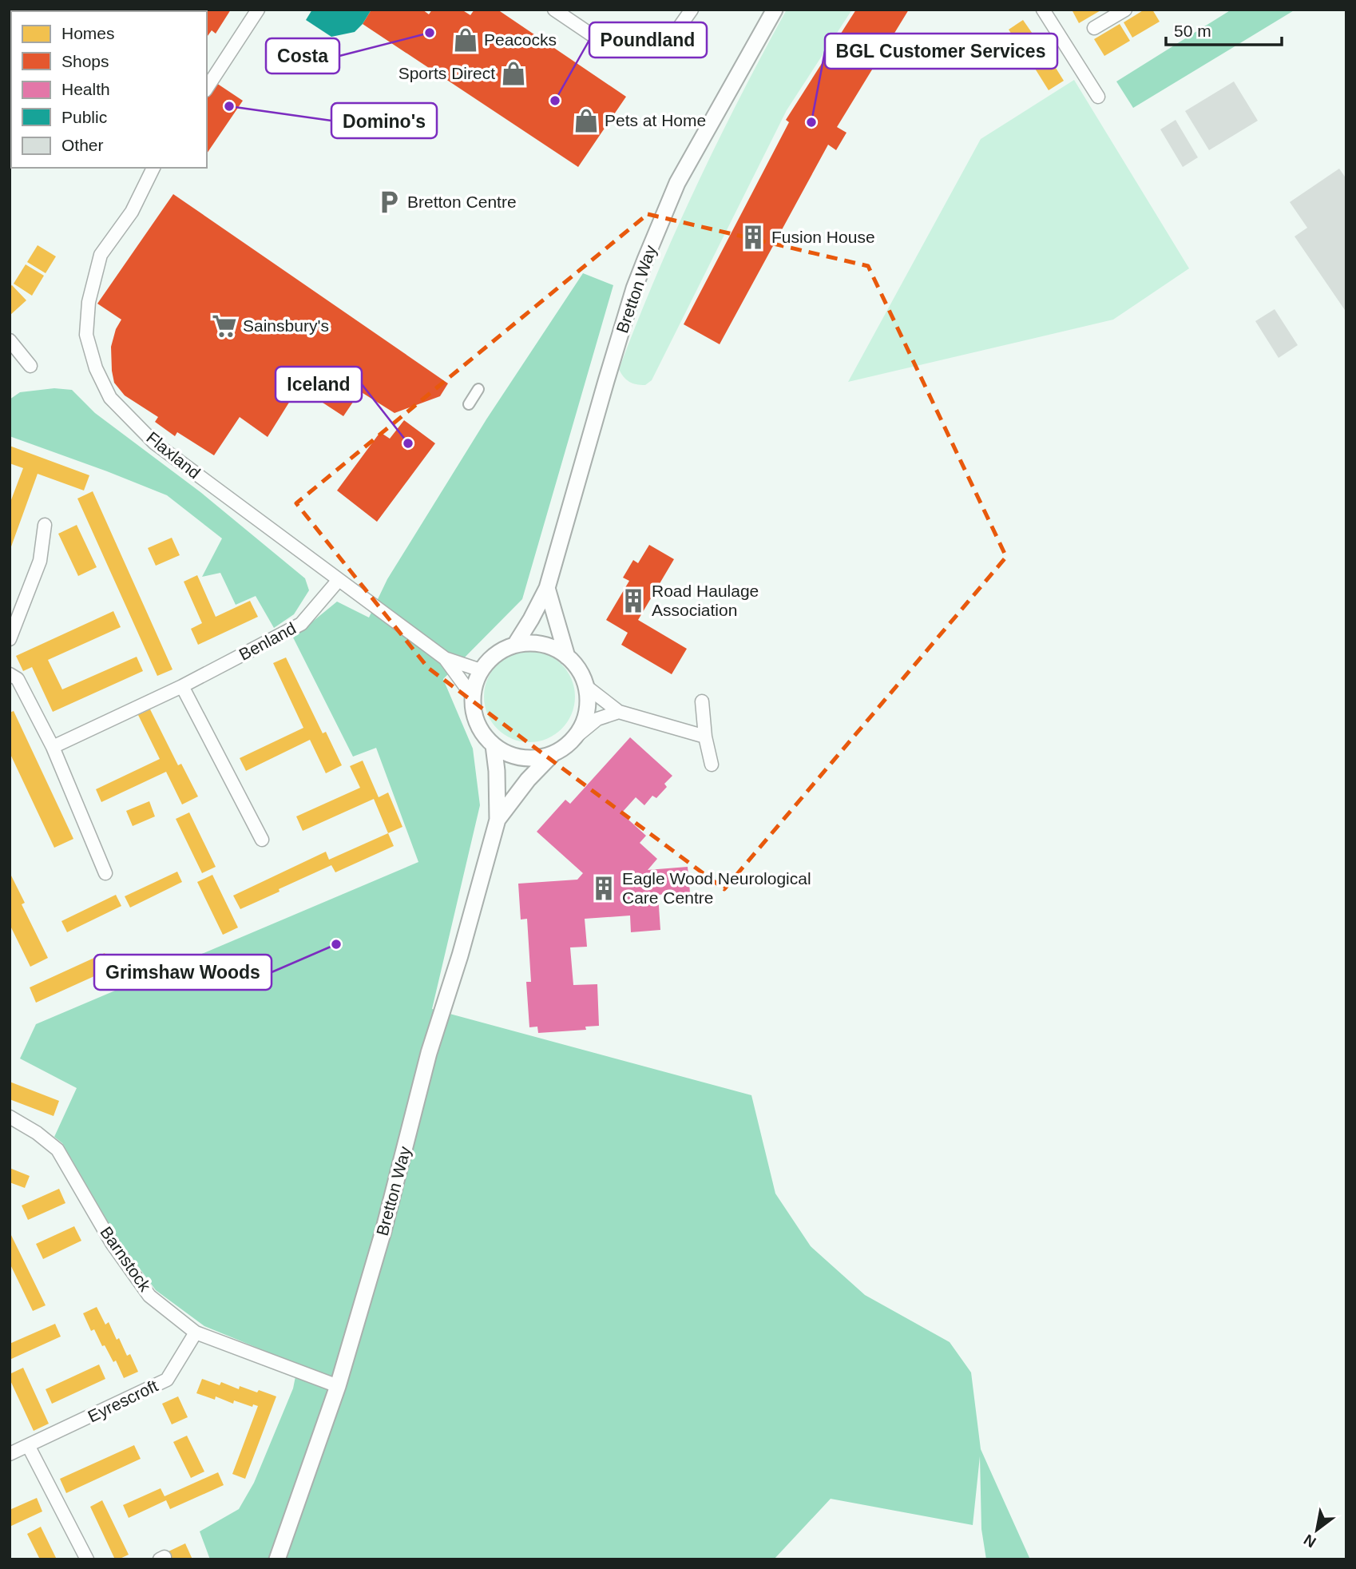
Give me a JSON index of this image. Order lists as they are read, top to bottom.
{
  "streets": {
    "street": [
      "Bretton Way",
      "Flaxland",
      "Benland",
      "Barnstock",
      "Eyrescroft"
    ]
  },
  "crossings": [
    ["Bretton Way", "Flaxland"],
    ["Bretton Way", "Barnstock"],
    ["Flaxland", "Benland"],
    ["Barnstock", "Eyrescroft"]
  ],
  "places": {
    "other": [
      "Costa",
      "Poundland",
      "Domino's",
      "BGL Customer Services",
      "Iceland",
      "Grimshaw Woods"
    ],
    "shop": ["Peacocks", "Sports Direct", "Pets at Home"],
    "parking": ["Bretton Centre"],
    "building": ["Fusion House", "Road Haulage Association", "Eagle Wood Neurological Care Centre"],
    "supermarket": ["Sainsbury's"]
  },
  "legend": [
    "Homes",
    "Shops",
    "Health",
    "Public",
    "Other"
  ],
  "scale_bar": "50 m",
  "north": "bottom left"
}
